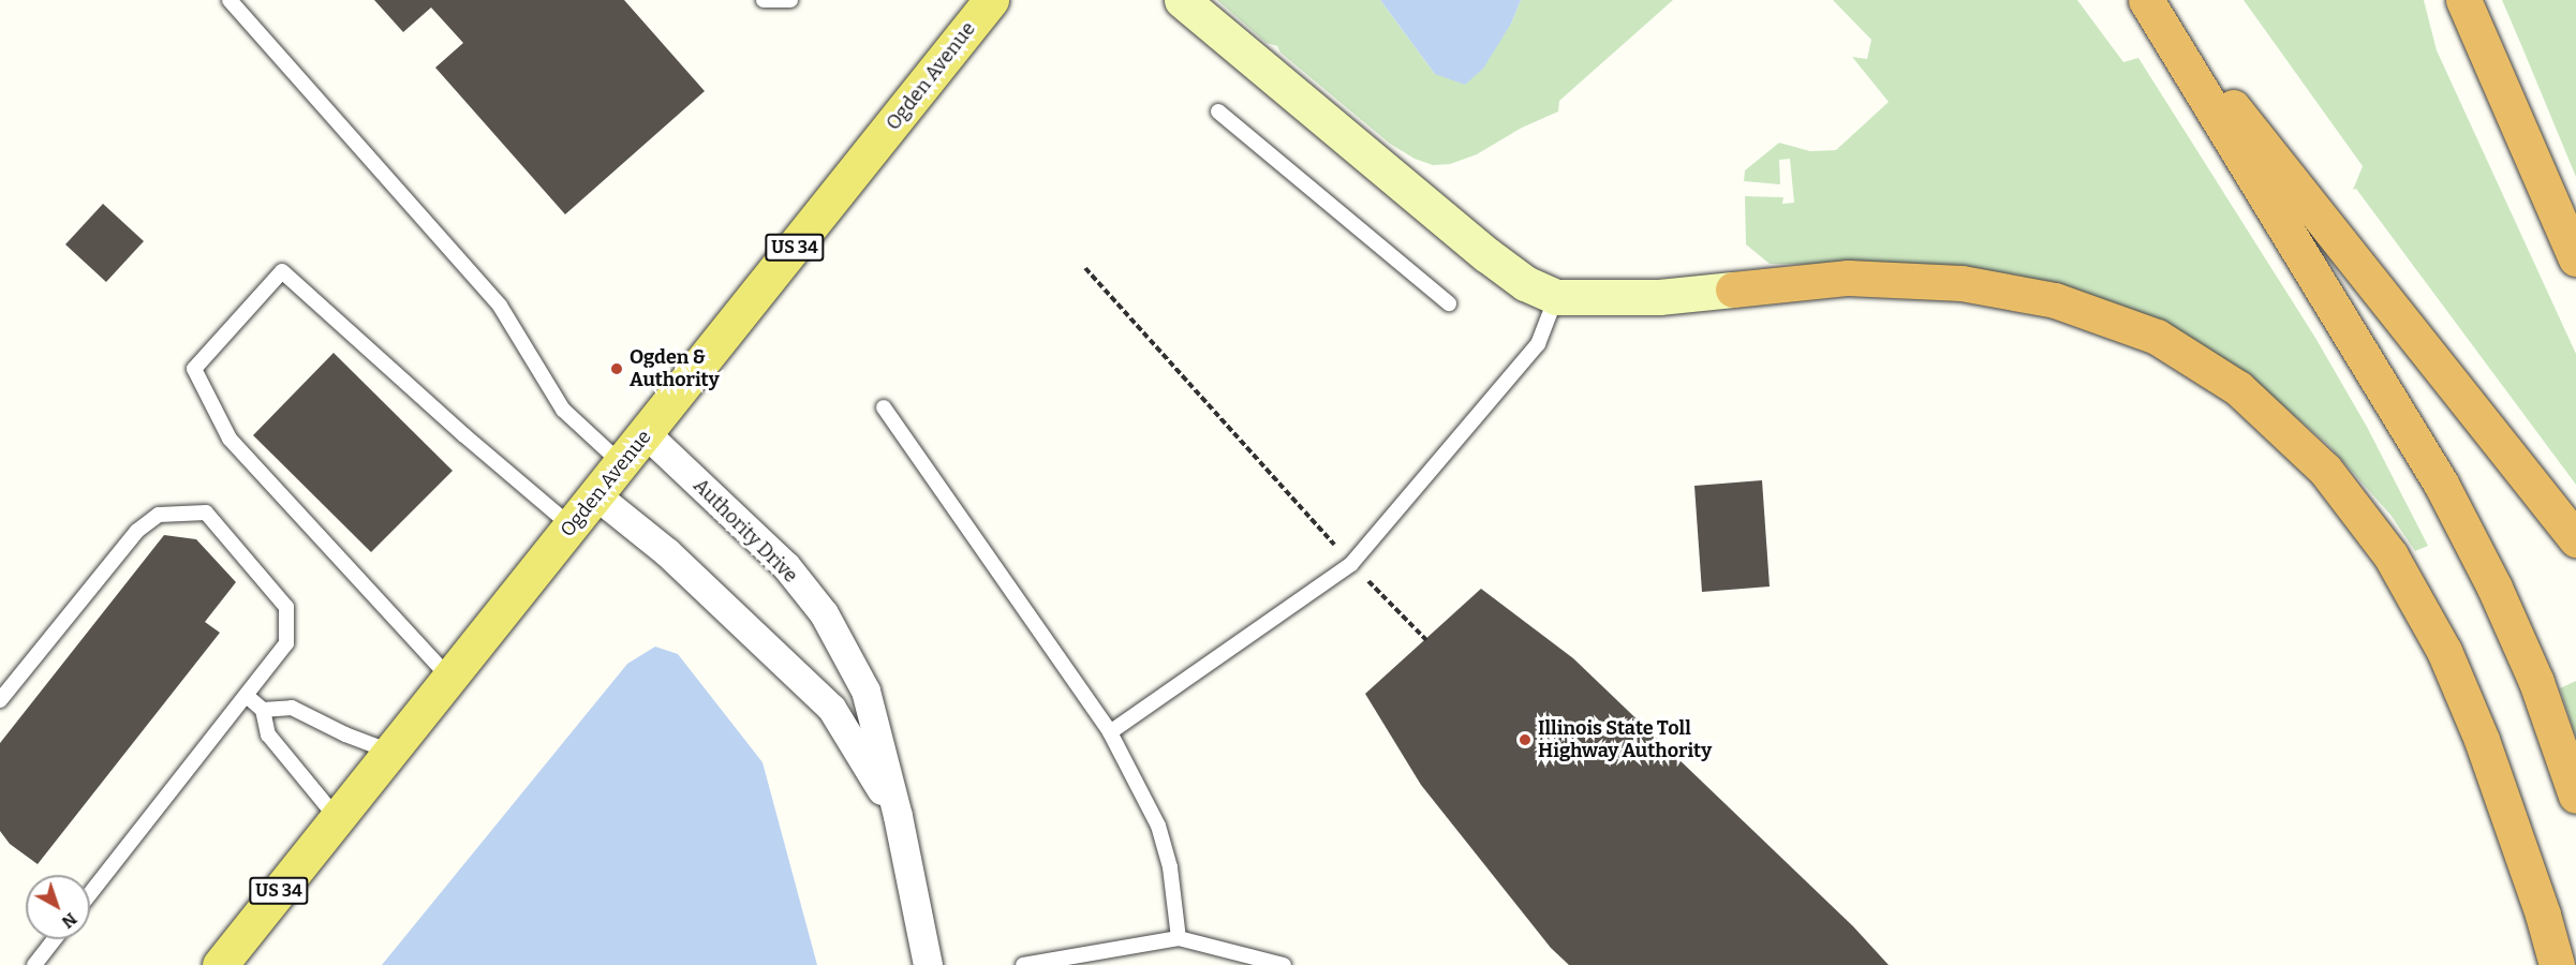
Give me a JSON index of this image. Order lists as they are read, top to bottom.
{
  "streets": {
    "main road": ["Ogden Avenue", "US 34"],
    "street": ["Authority Drive"]
  },
  "crossings": [
    ["Ogden Avenue", "Authority Drive"]
  ],
  "places": ["Ogden & Authority", "Illinois State Toll Highway Authority"],
  "north": "bottom right"
}
